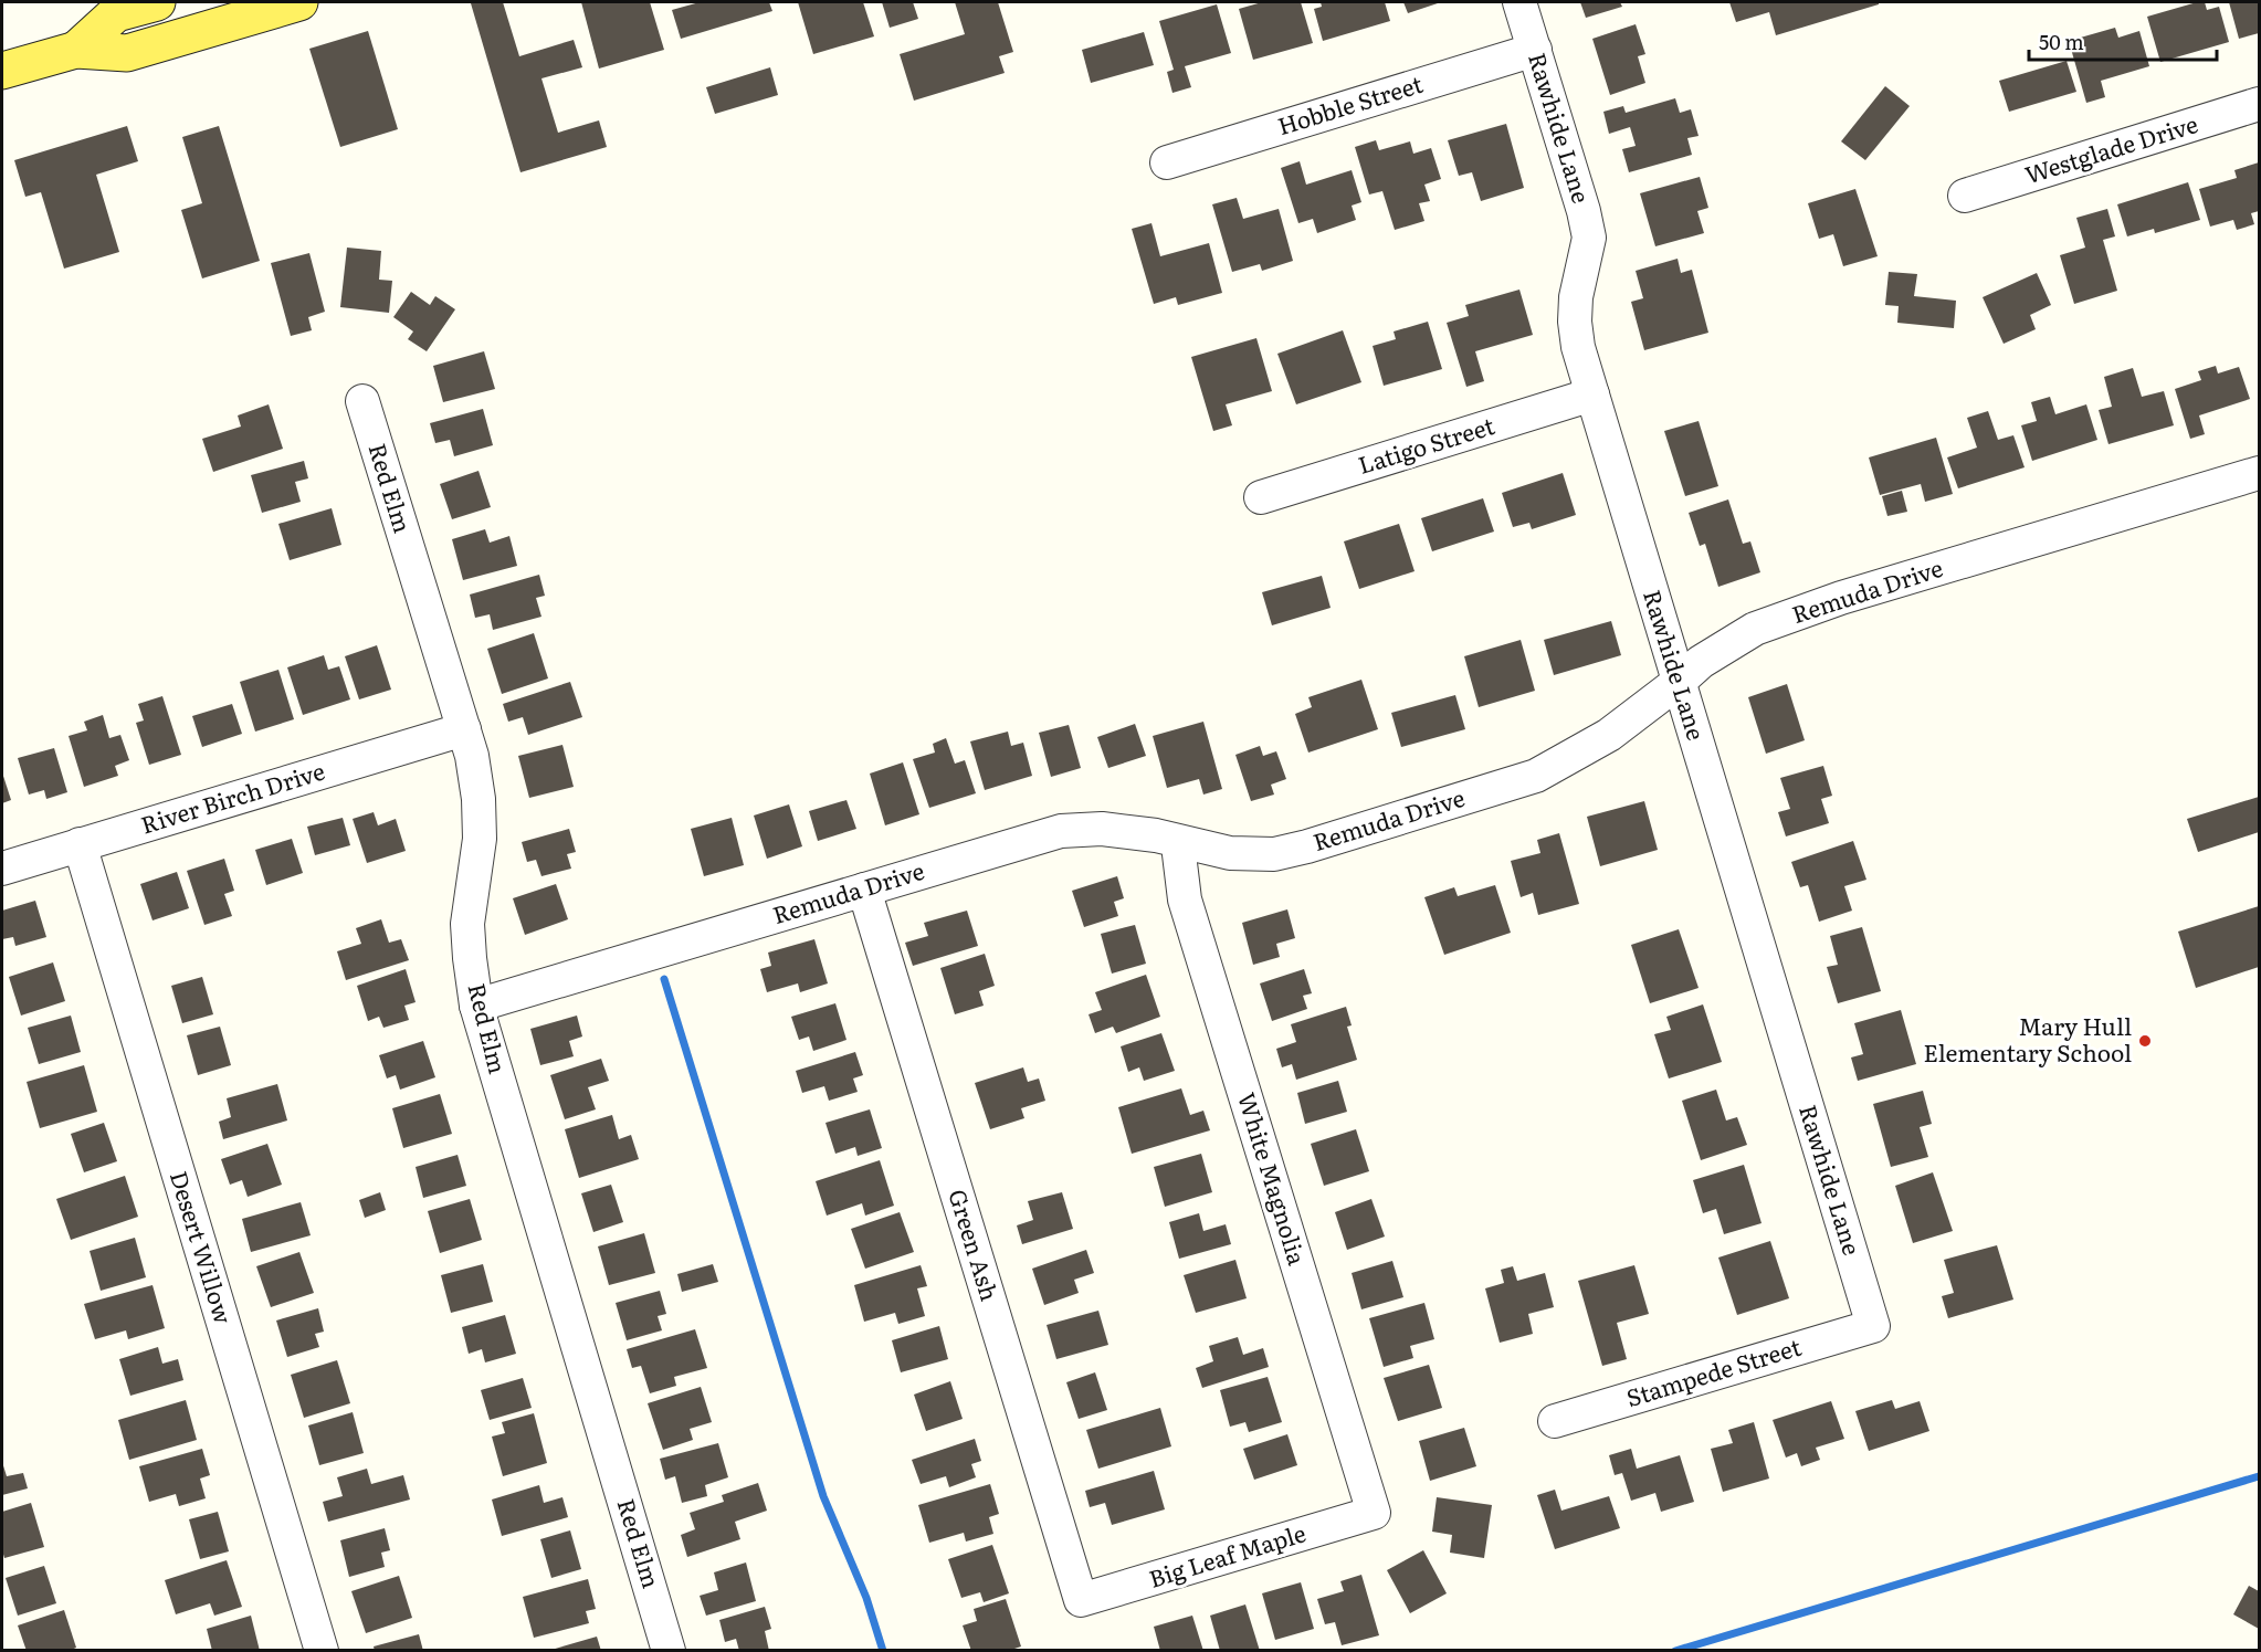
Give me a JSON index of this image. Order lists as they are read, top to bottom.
{
  "streets": {
    "street": [
      "Hobble Street",
      "Rawhide Lane",
      "Westglade Drive",
      "Latigo Street",
      "Red Elm",
      "Remuda Drive",
      "River Birch Drive",
      "White Magnolia",
      "Green Ash",
      "Desert Willow",
      "Stampede Street",
      "Big Leaf Maple"
    ]
  },
  "crossings": [
    ["Hobble Street", "Rawhide Lane"],
    ["Rawhide Lane", "Latigo Street"],
    ["Rawhide Lane", "Remuda Drive"],
    ["Rawhide Lane", "Stampede Street"],
    ["Red Elm", "Remuda Drive"],
    ["Red Elm", "River Birch Drive"],
    ["Remuda Drive", "White Magnolia"],
    ["Remuda Drive", "Green Ash"],
    ["River Birch Drive", "Desert Willow"],
    ["White Magnolia", "Big Leaf Maple"],
    ["Green Ash", "Big Leaf Maple"]
  ],
  "places": ["Mary Hull Elementary School"],
  "scale_bar": "50 m"
}
